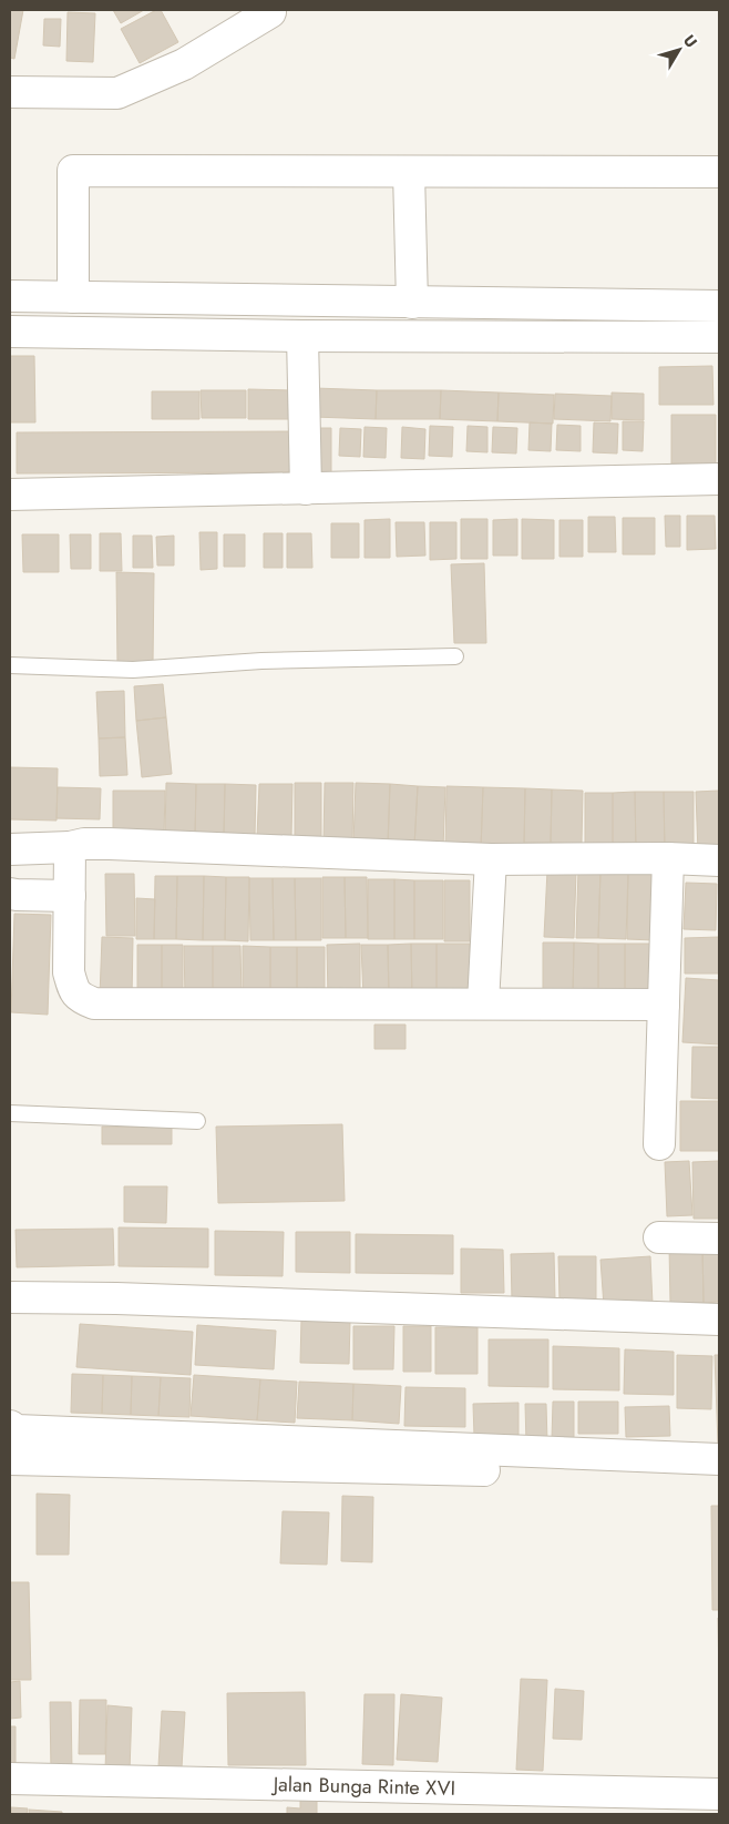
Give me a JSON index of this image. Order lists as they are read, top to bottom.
{
  "streets": {
    "street": ["Jalan Bunga Rinte XVI"]
  },
  "north": "top right"
}
